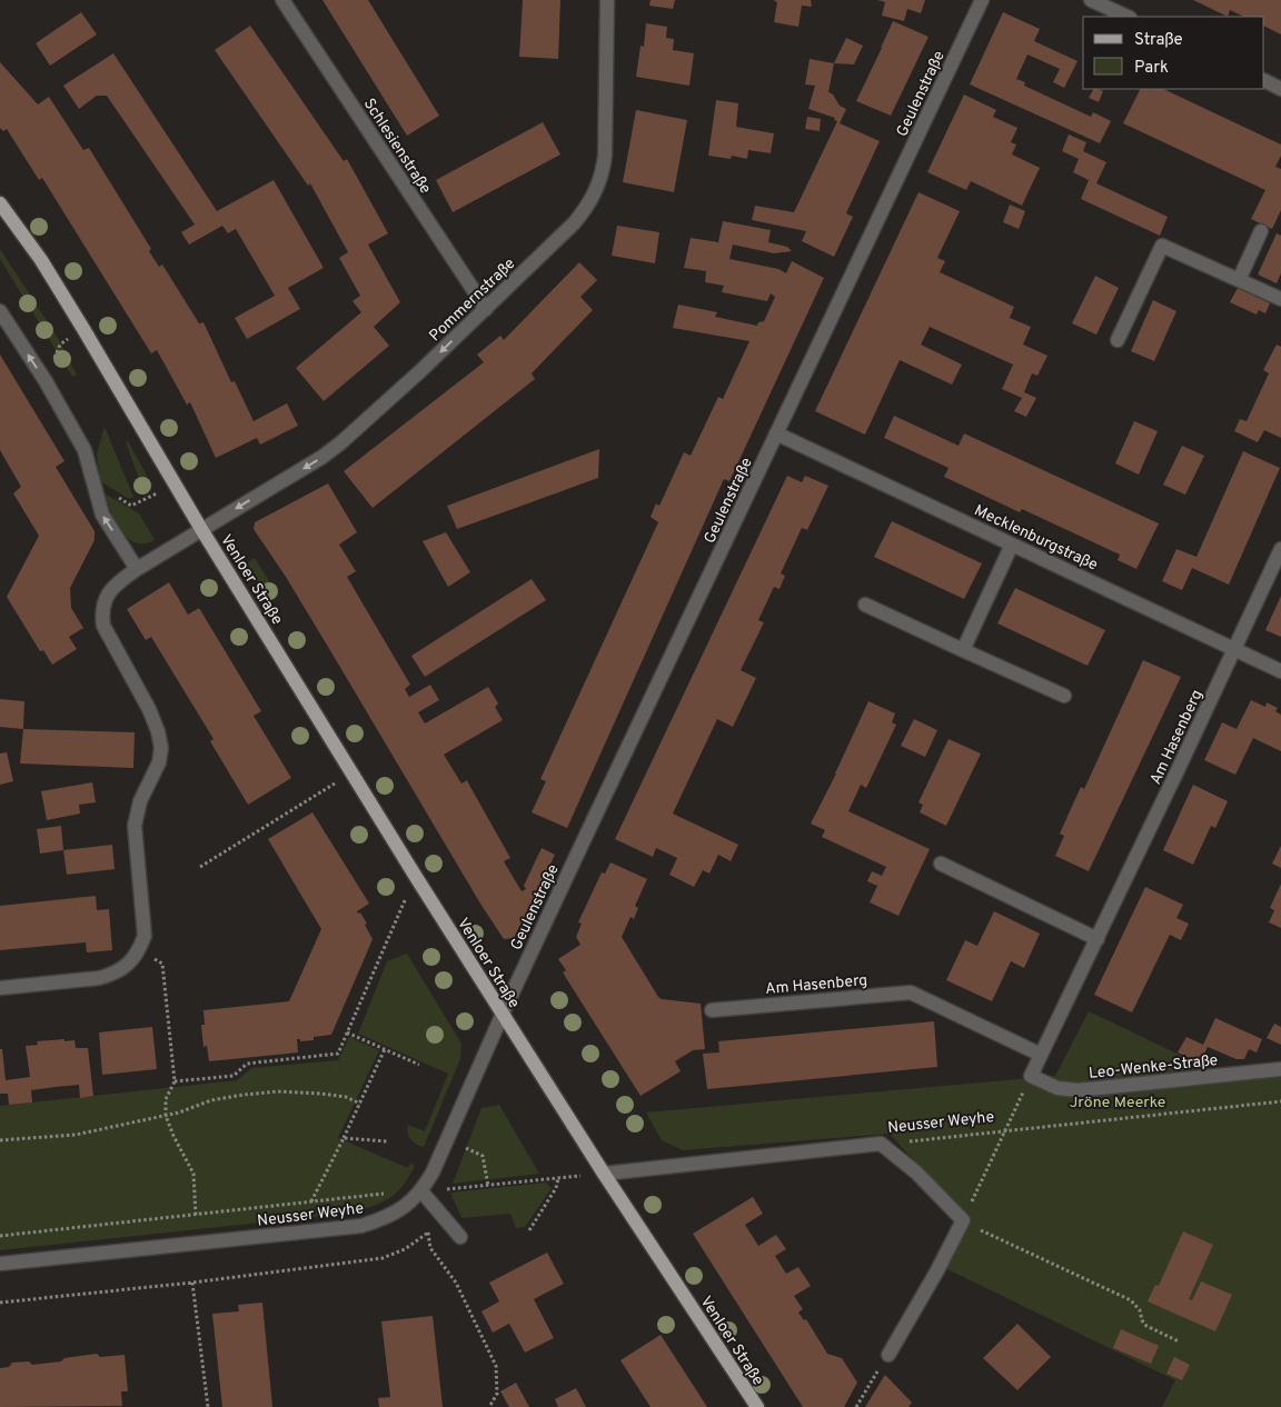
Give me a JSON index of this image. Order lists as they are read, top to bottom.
{
  "streets": {
    "main road": ["Venloer Straße"],
    "street": [
      "Geulenstraße",
      "Schlesienstraße",
      "Pommernstraße",
      "Mecklenburgstraße",
      "Am Hasenberg",
      "Leo-Wenke-Straße",
      "Neusser Weyhe"
    ]
  },
  "crossings": [
    ["Geulenstraße", "Mecklenburgstraße"],
    ["Geulenstraße", "Venloer Straße"],
    ["Geulenstraße", "Neusser Weyhe"],
    ["Schlesienstraße", "Pommernstraße"],
    ["Pommernstraße", "Venloer Straße"],
    ["Mecklenburgstraße", "Am Hasenberg"],
    ["Venloer Straße", "Neusser Weyhe"],
    ["Am Hasenberg", "Leo-Wenke-Straße"]
  ],
  "one_way": ["Pommernstraße"],
  "parks": ["Jröne Meerke"],
  "legend": ["Straße", "Park"]
}
